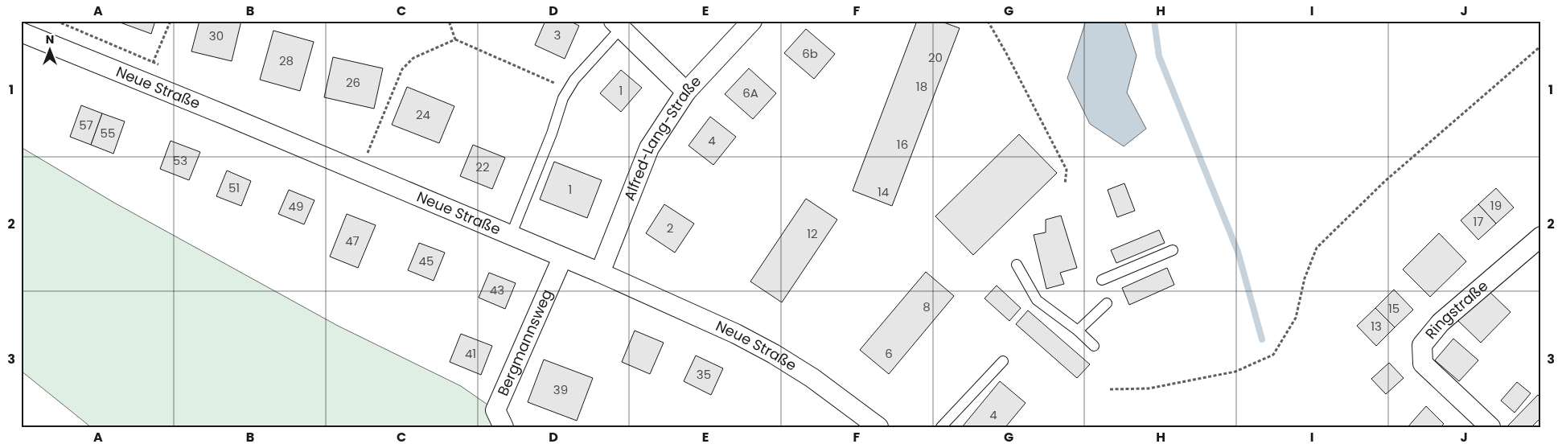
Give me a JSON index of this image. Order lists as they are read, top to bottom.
{
  "streets": {
    "street": [
      "Neue Straße",
      "Alfred-Lang-Straße",
      "Ringstraße",
      "Bergmannsweg"
    ]
  },
  "crossings": [
    ["Neue Straße", "Alfred-Lang-Straße"],
    ["Neue Straße", "Bergmannsweg"]
  ],
  "house_numbers": [
    "3",
    "30",
    "6b",
    "20",
    "28",
    "26",
    "18",
    "1",
    "6A",
    "24",
    "57",
    "55",
    "4",
    "16",
    "53",
    "22",
    "51",
    "1",
    "14",
    "19",
    "49",
    "17",
    "2",
    "12",
    "47",
    "45",
    "43",
    "8",
    "15",
    "13",
    "41",
    "6",
    "35",
    "39",
    "4"
  ],
  "north": "top",
  "grid": {
    "columns": [
      "A",
      "B",
      "C",
      "D",
      "E",
      "F",
      "G",
      "H",
      "I",
      "J"
    ],
    "rows": ["1", "2", "3"]
  }
}
